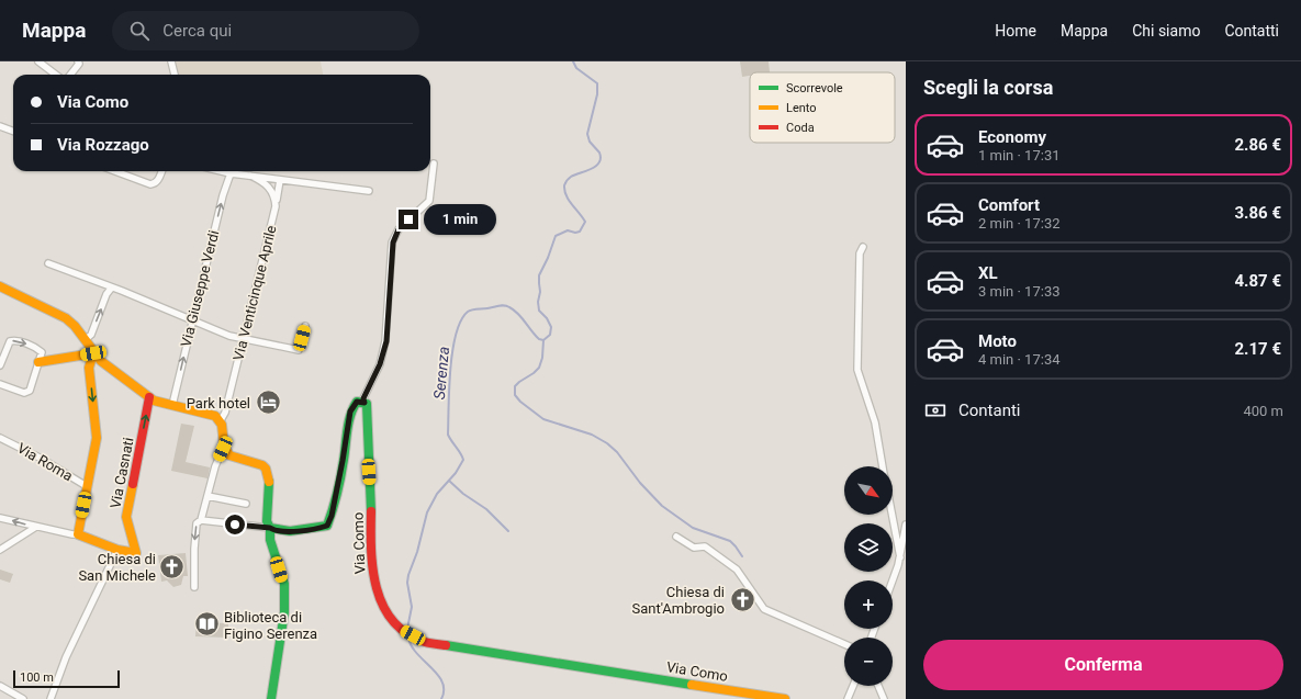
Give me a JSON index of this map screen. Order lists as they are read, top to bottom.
{
  "streets": {
    "street": [
      "Via Giuseppe Verdi",
      "Via Venticinque Aprile",
      "Via Roma",
      "Via Casnati",
      "Via Como"
    ]
  },
  "one_way": ["Via Giuseppe Verdi"],
  "water": ["Serenza"],
  "places": {
    "hotel": ["Park hotel"],
    "church": ["Chiesa di San Michele", "Chiesa di Sant'Ambrogio"],
    "library": ["Biblioteca di Figino Serenza"]
  },
  "legend": ["Scorrevole", "Lento", "Coda"],
  "scale_bar": "100 m",
  "north": "bottom right",
  "page": {
    "header": "Mappa",
    "search": "Cerca qui",
    "nav": [
      "Home",
      "Mappa",
      "Chi siamo",
      "Contatti"
    ],
    "heading": "Scegli la corsa",
    "banner": ["Via Como", "Via Rozzago"],
    "list": [
      {
        "name": "Economy",
        "note": "1 min · 17:31",
        "value": "2.86 €"
      },
      {
        "name": "Comfort",
        "note": "2 min · 17:32",
        "value": "3.86 €"
      },
      {
        "name": "XL",
        "note": "3 min · 17:33",
        "value": "4.87 €"
      },
      {
        "name": "Moto",
        "note": "4 min · 17:34",
        "value": "2.17 €"
      }
    ],
    "bubble": "1 min",
    "pay": ["Contanti", "400 m"],
    "map_buttons": ["+", "−"],
    "buttons": "Conferma",
    "scale": "100 m"
  }
}
